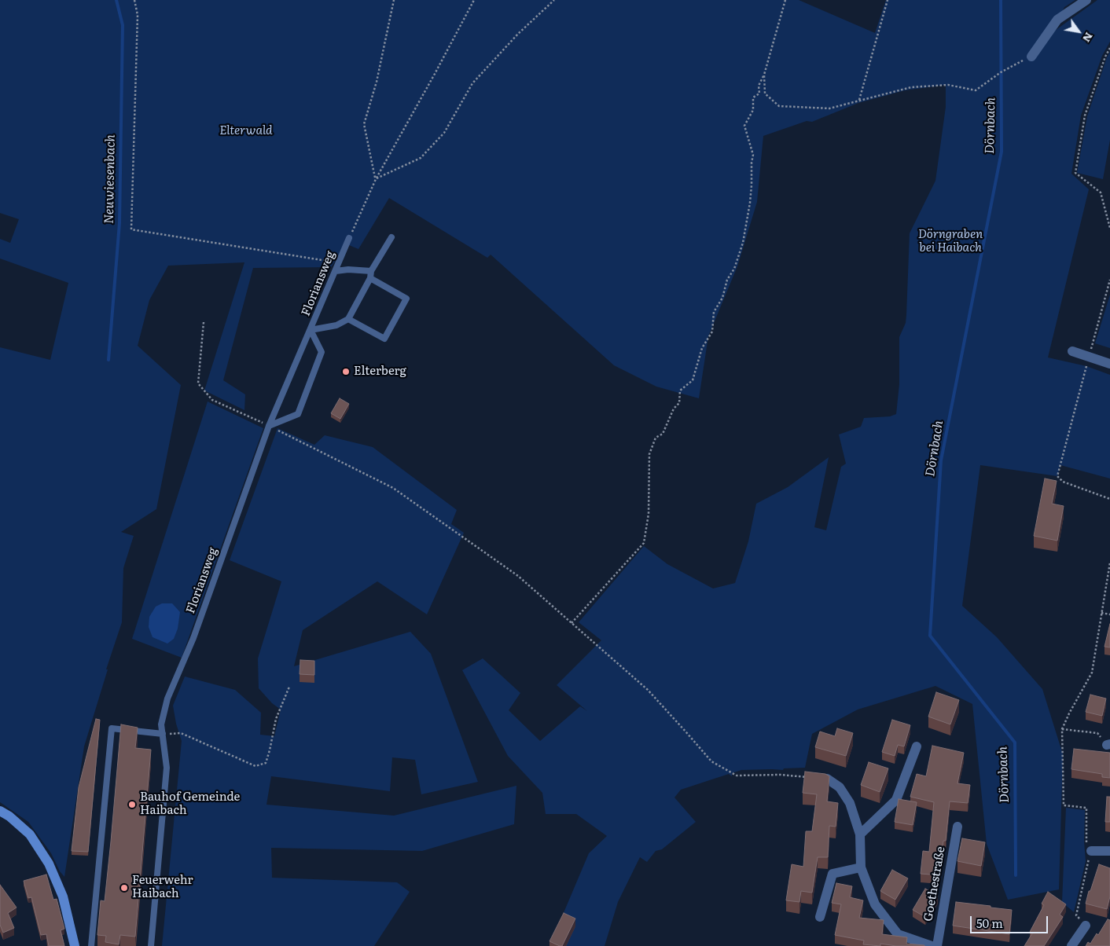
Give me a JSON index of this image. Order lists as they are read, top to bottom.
{
  "streets": {
    "street": ["Goethestraße"],
    "lane": ["Floriansweg"]
  },
  "water": ["Dörnbach", "Neuwiesenbach"],
  "parks": ["Elterwald", "Dörngraben bei Haibach"],
  "places": ["Elterberg", "Bauhof Gemeinde Haibach", "Feuerwehr Haibach"],
  "scale_bar": "50 m",
  "north": "bottom right"
}
